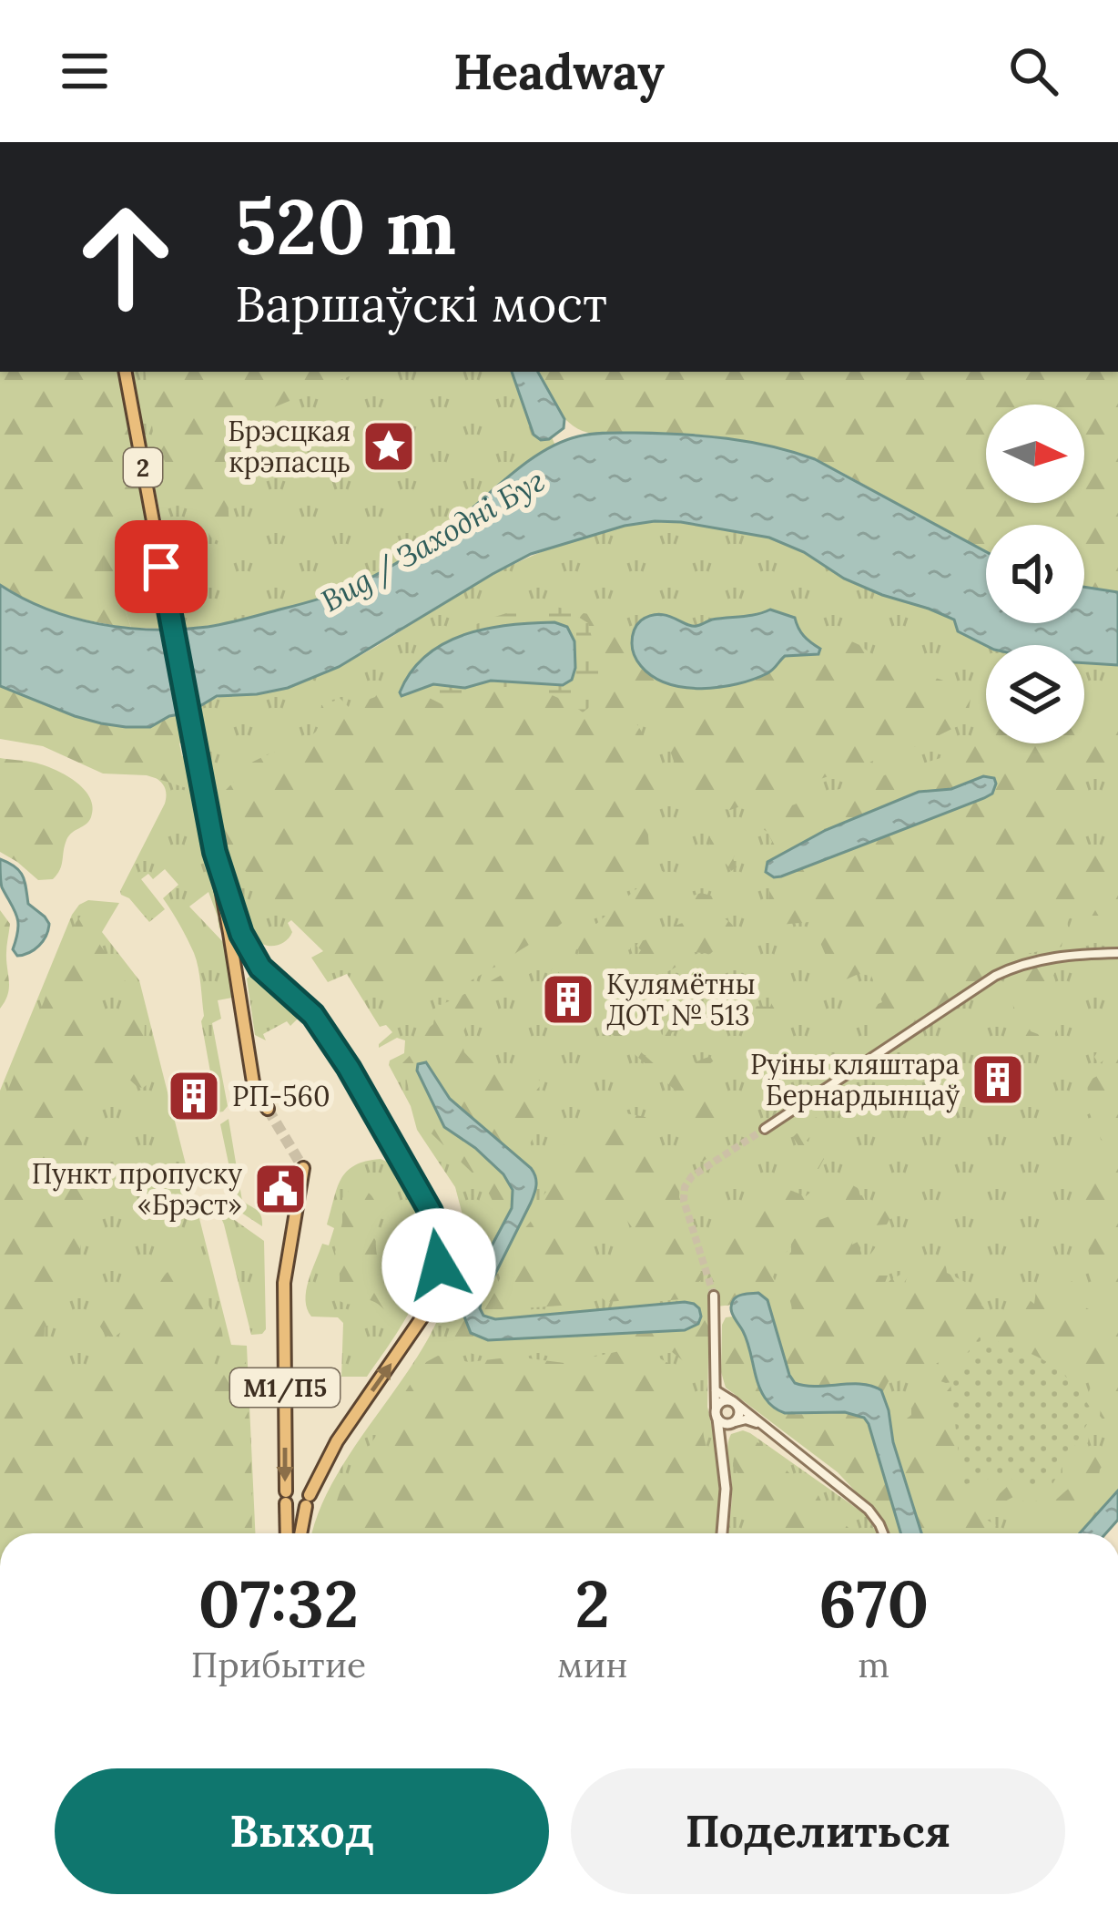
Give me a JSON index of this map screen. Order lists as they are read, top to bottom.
{
  "streets": {
    "highway": ["2", "М1/П5"]
  },
  "crossings": [
    ["2", "М1/П5"]
  ],
  "water": ["Bug / Заходні Буг"],
  "places": {
    "place": ["Брэсцкая крэпасць"],
    "building": ["Кулямётны ДОТ № 513", "Руіны кляштара Бернардынцаў", "РП-560"],
    "public building": ["Пункт пропуску «Брэст»"]
  },
  "north": "right",
  "page": {
    "header": "Headway",
    "turn": ["520 m", "Варшаўскі мост"],
    "eta": [
      "07:32",
      "Прибытие",
      "2",
      "мин",
      "670",
      "m"
    ],
    "buttons": ["Выход", "Поделиться"]
  }
}
